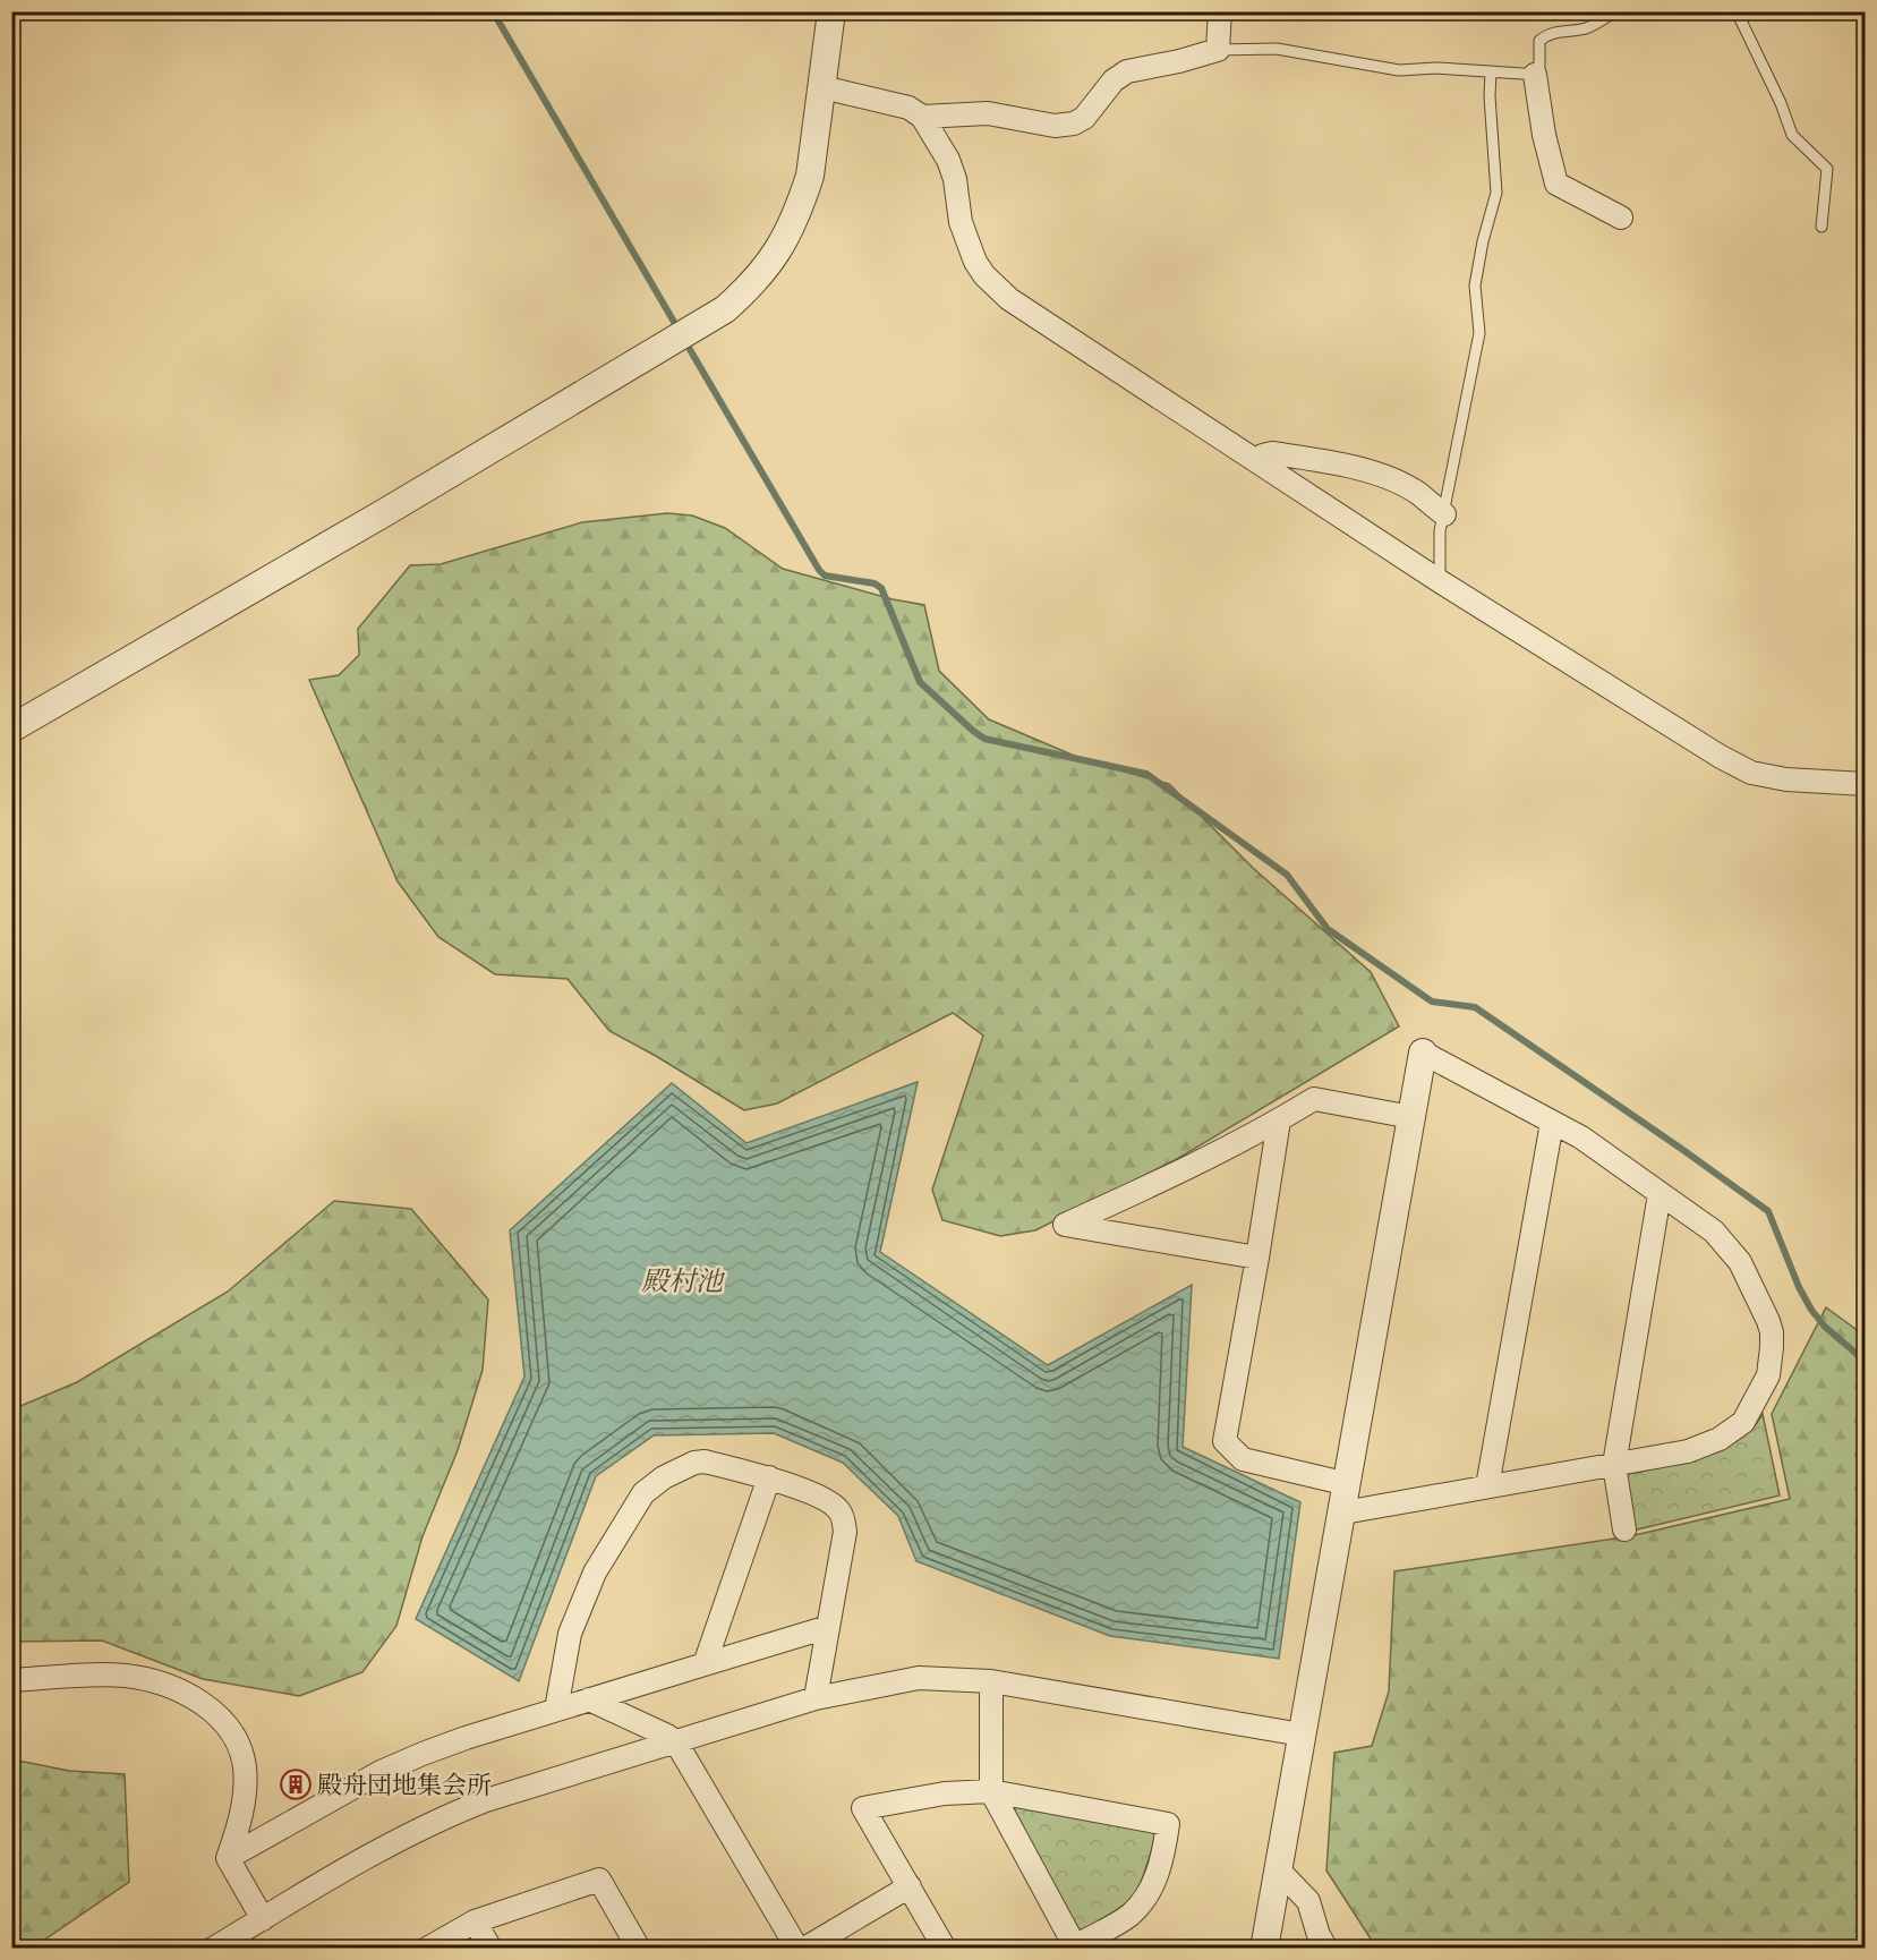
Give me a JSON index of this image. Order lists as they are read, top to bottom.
{
  "water": ["殿村池"],
  "places": {
    "building": ["殿舟団地集会所"]
  }
}
